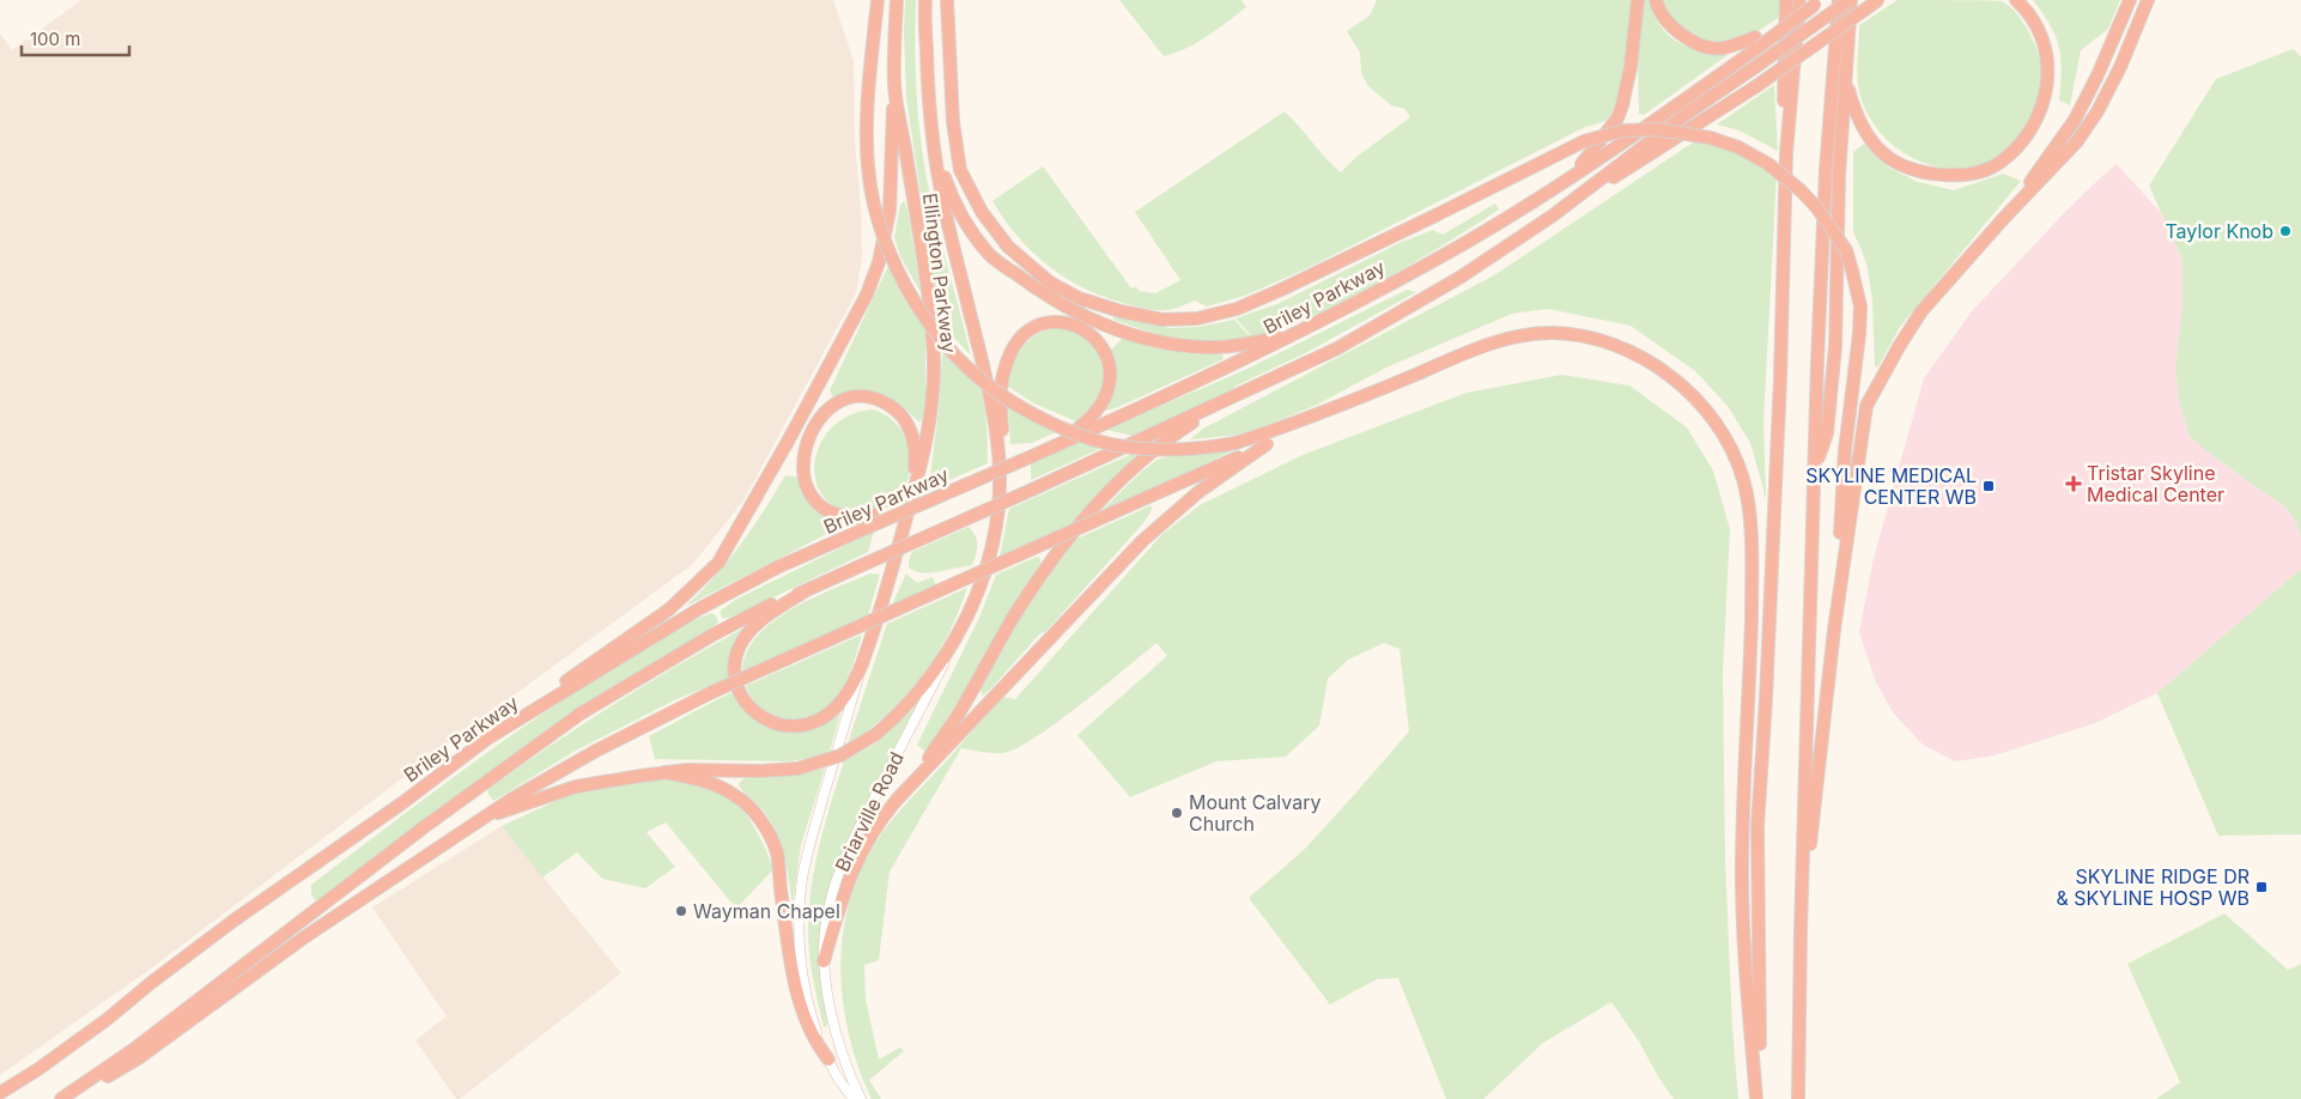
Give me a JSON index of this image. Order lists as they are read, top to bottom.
{
  "streets": {
    "highway": ["Ellington Parkway", "Briley Parkway"],
    "main road": ["Briarville Road"]
  },
  "crossings": [
    ["Ellington Parkway", "Briarville Road"]
  ],
  "places": {
    "other": ["Taylor Knob", "Mount Calvary Church", "Wayman Chapel"],
    "health": ["Tristar Skyline Medical Center"],
    "transit": ["SKYLINE MEDICAL CENTER WB", "SKYLINE RIDGE DR & SKYLINE HOSP WB"]
  },
  "scale_bar": "100 m"
}
